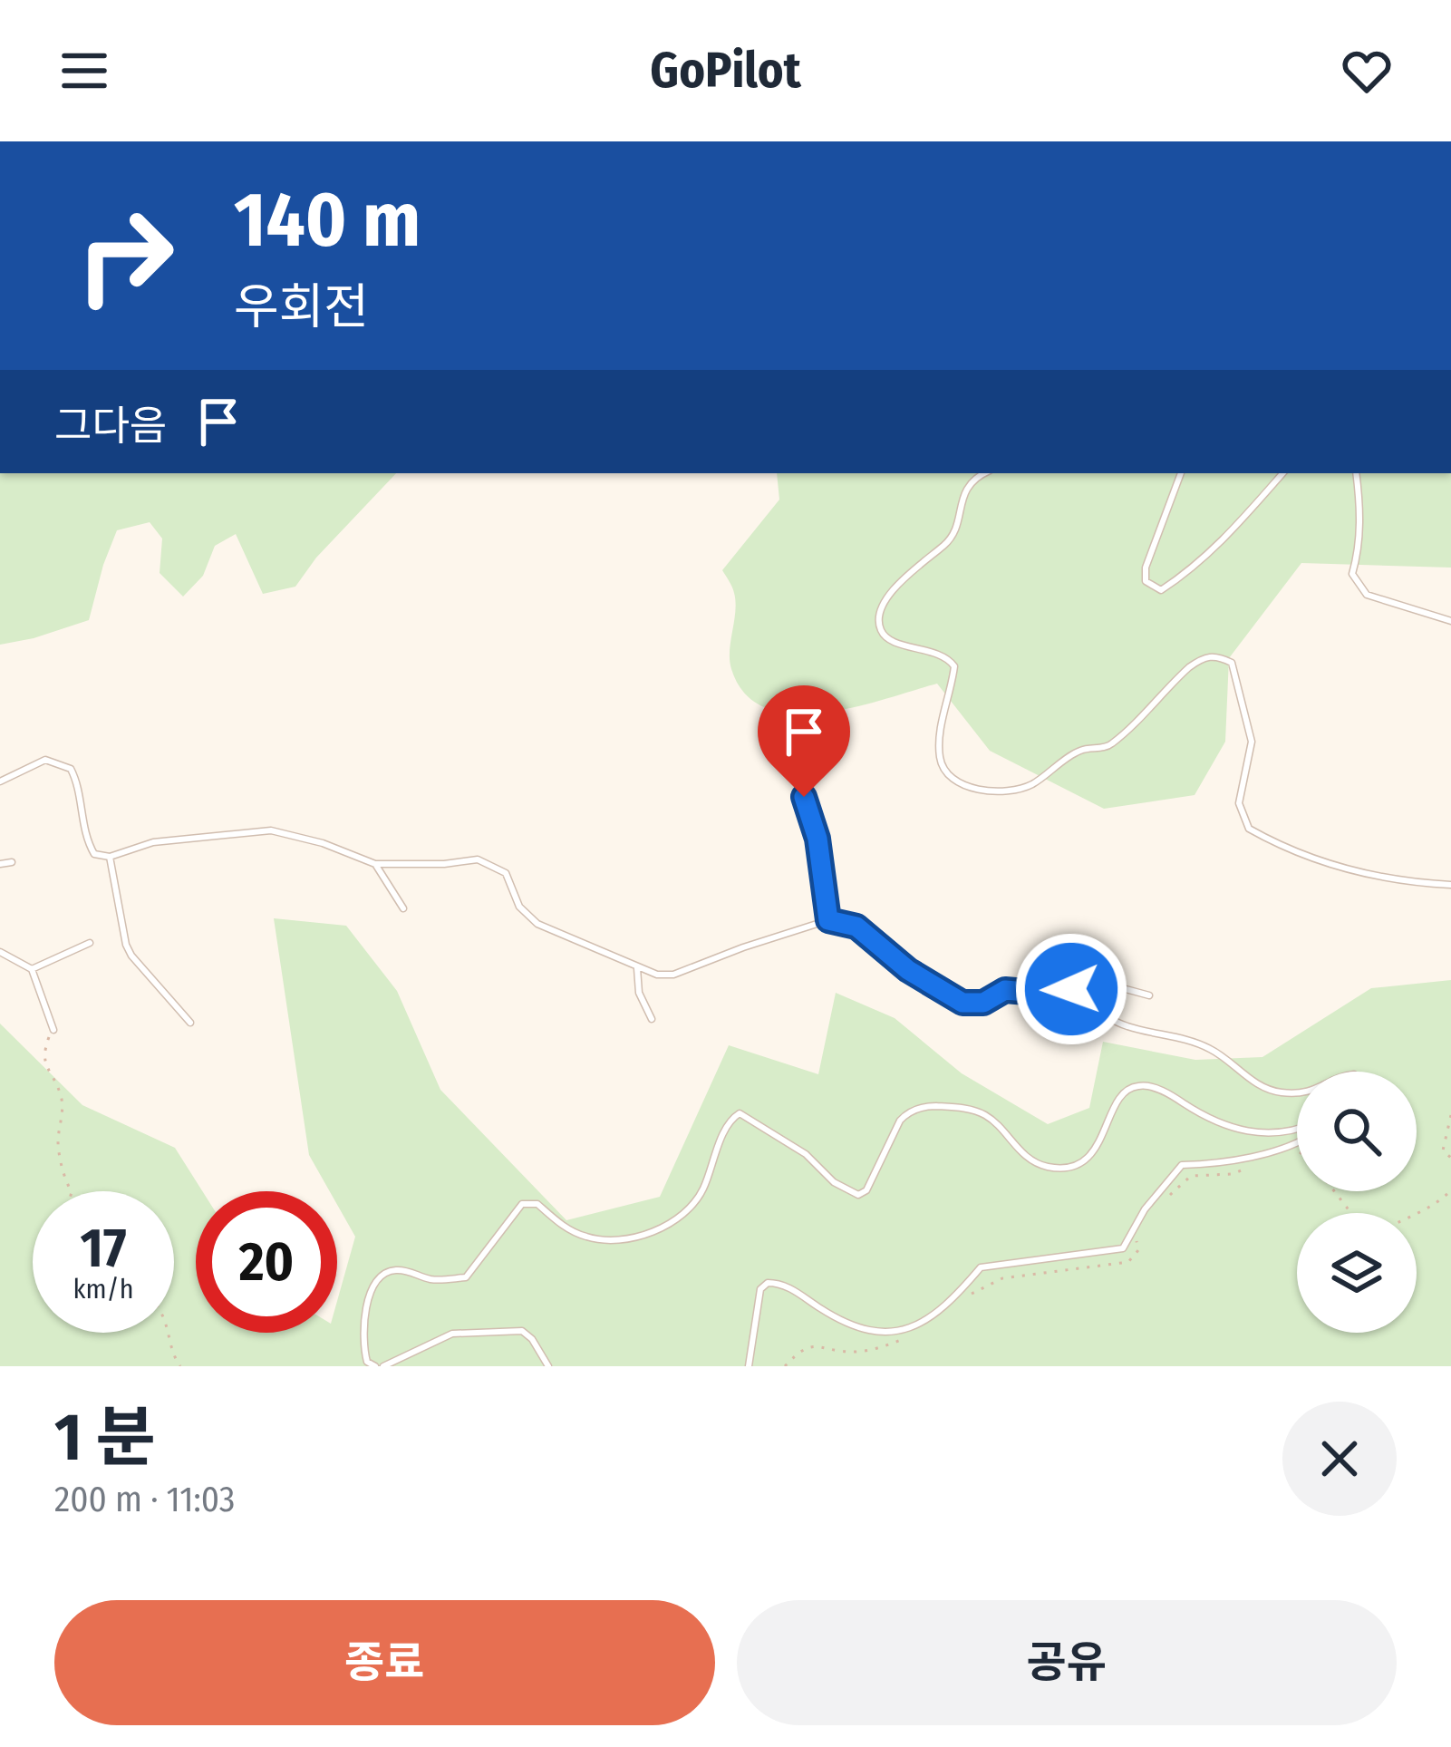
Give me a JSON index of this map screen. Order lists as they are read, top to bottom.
{
  "page": {
    "header": "GoPilot",
    "turn": ["140 m", "우회전"],
    "then": "그다음",
    "speed": "17 km/h",
    "limit": "20",
    "heading": ["1 분", "200 m · 11:03"],
    "buttons": ["종료", "공유"]
  }
}
